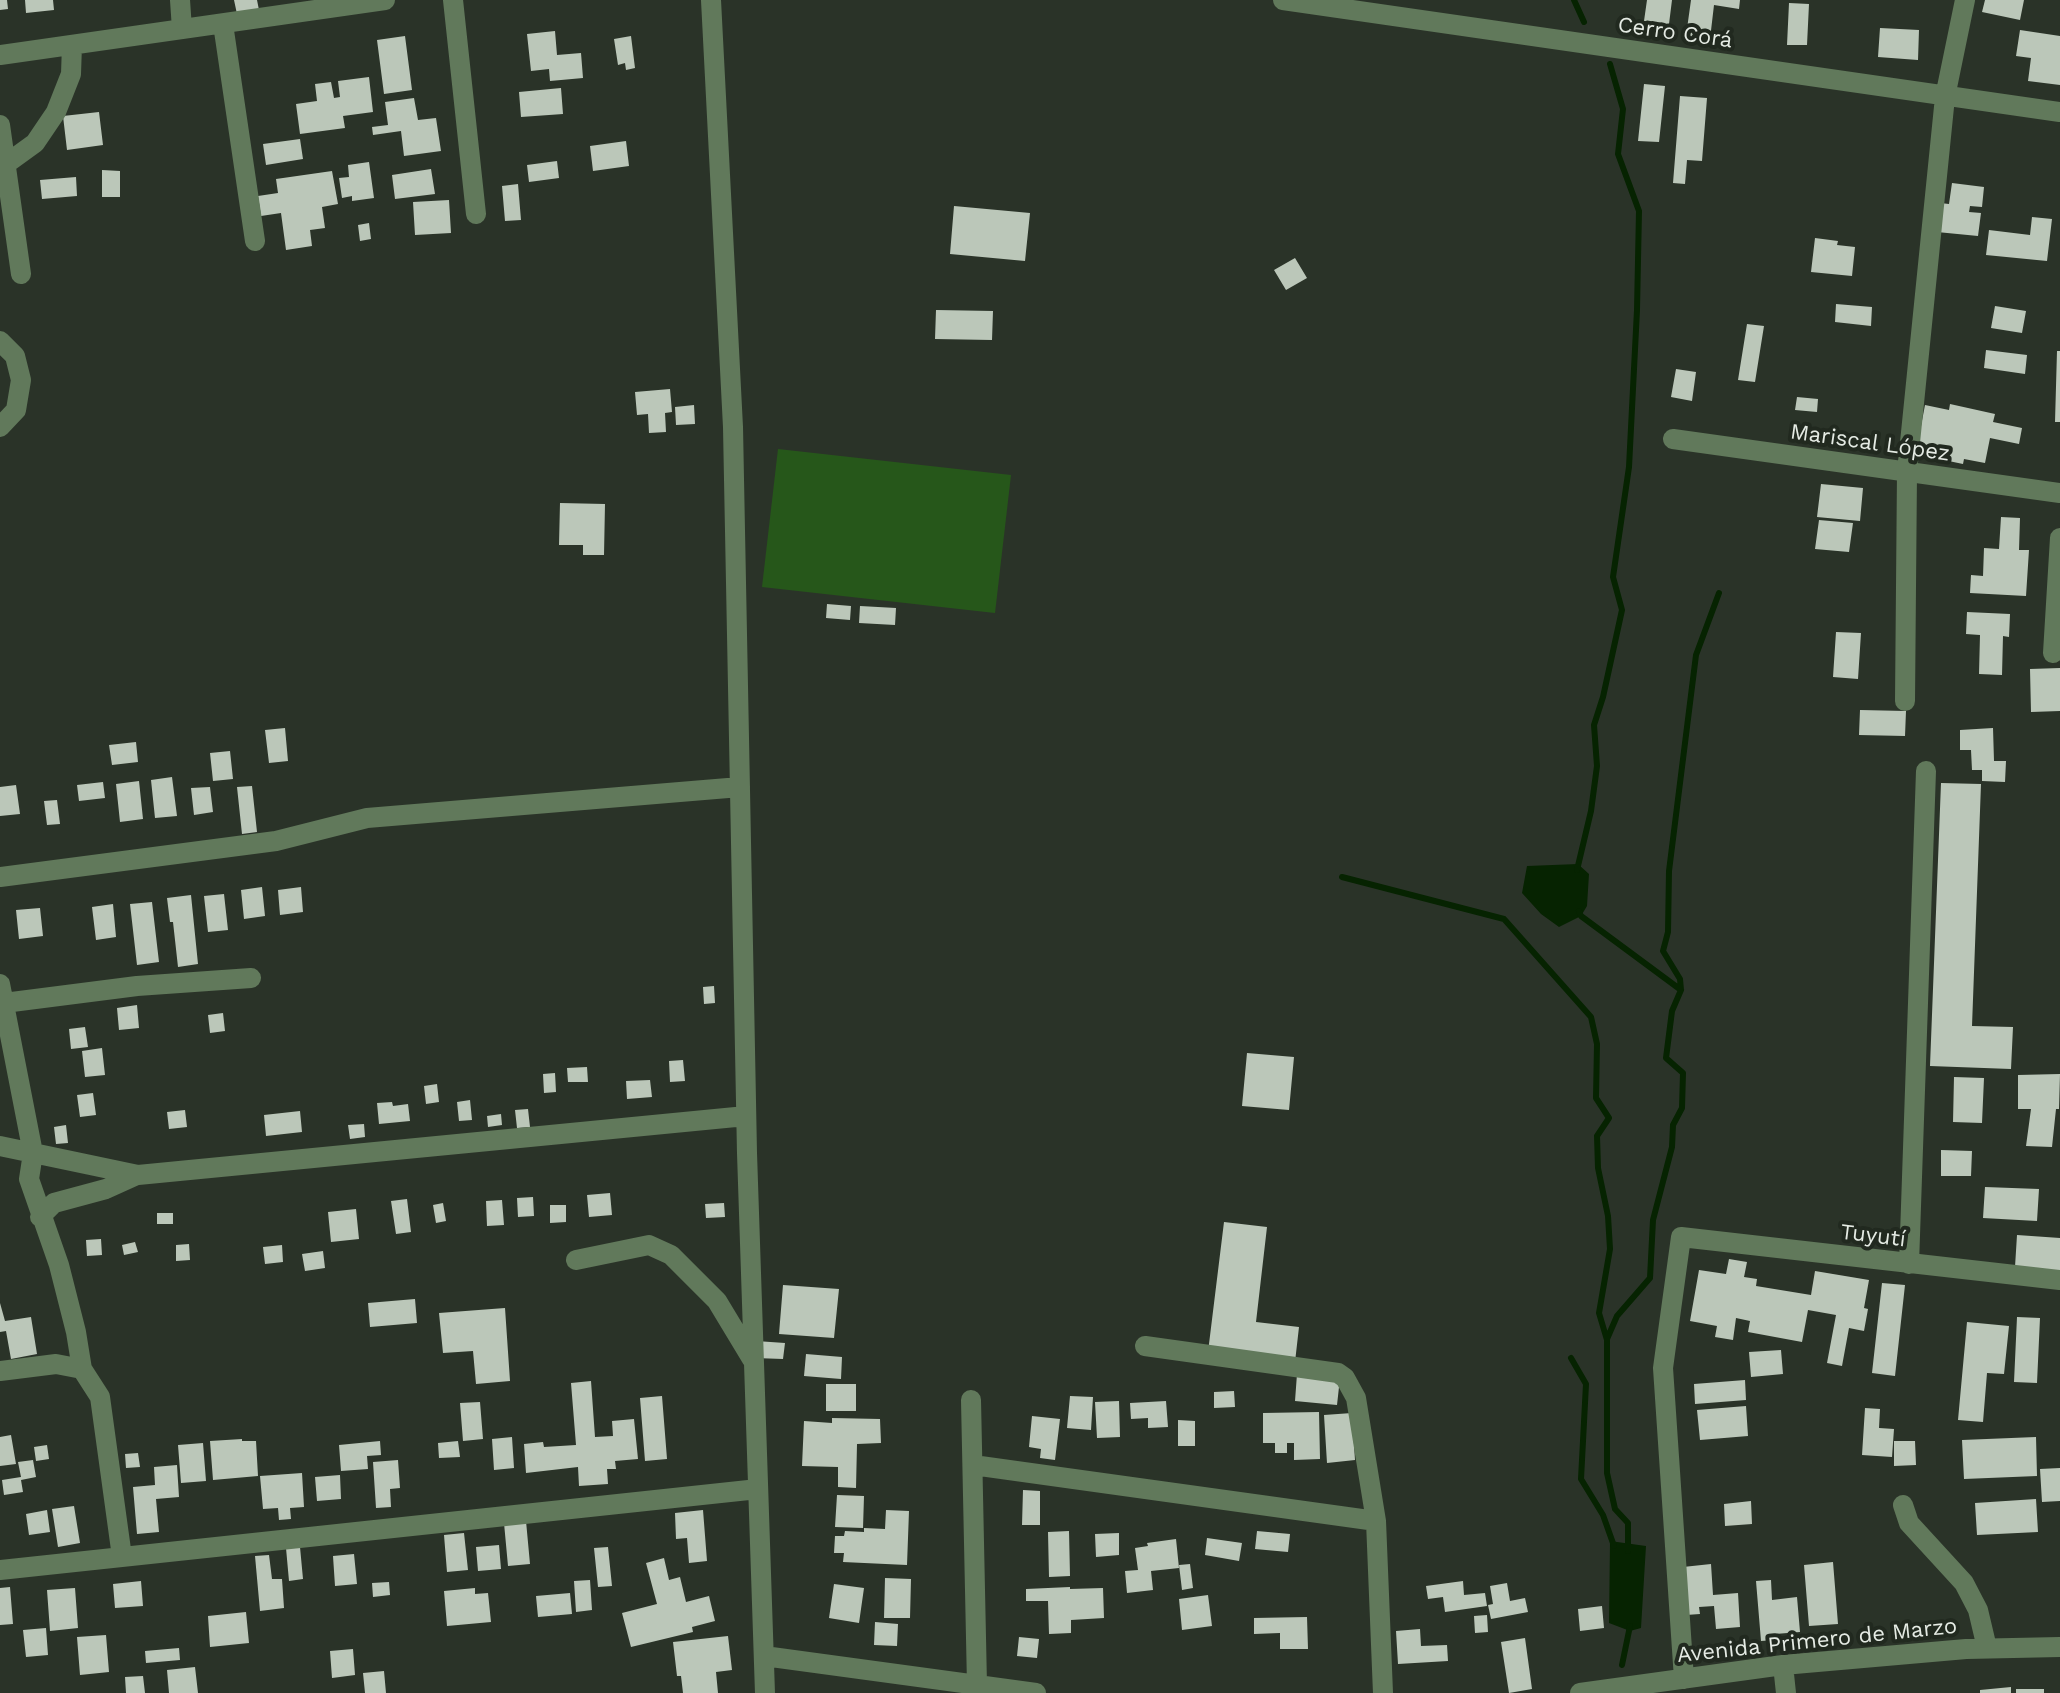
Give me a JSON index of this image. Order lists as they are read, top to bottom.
{
  "streets": {
    "street": [
      "Cerro Corá",
      "Mariscal López",
      "Tuyutí",
      "Avenida Primero de Marzo"
    ]
  },
  "crossings": [
    ["Tuyutí", "Avenida Primero de Marzo"]
  ]
}
